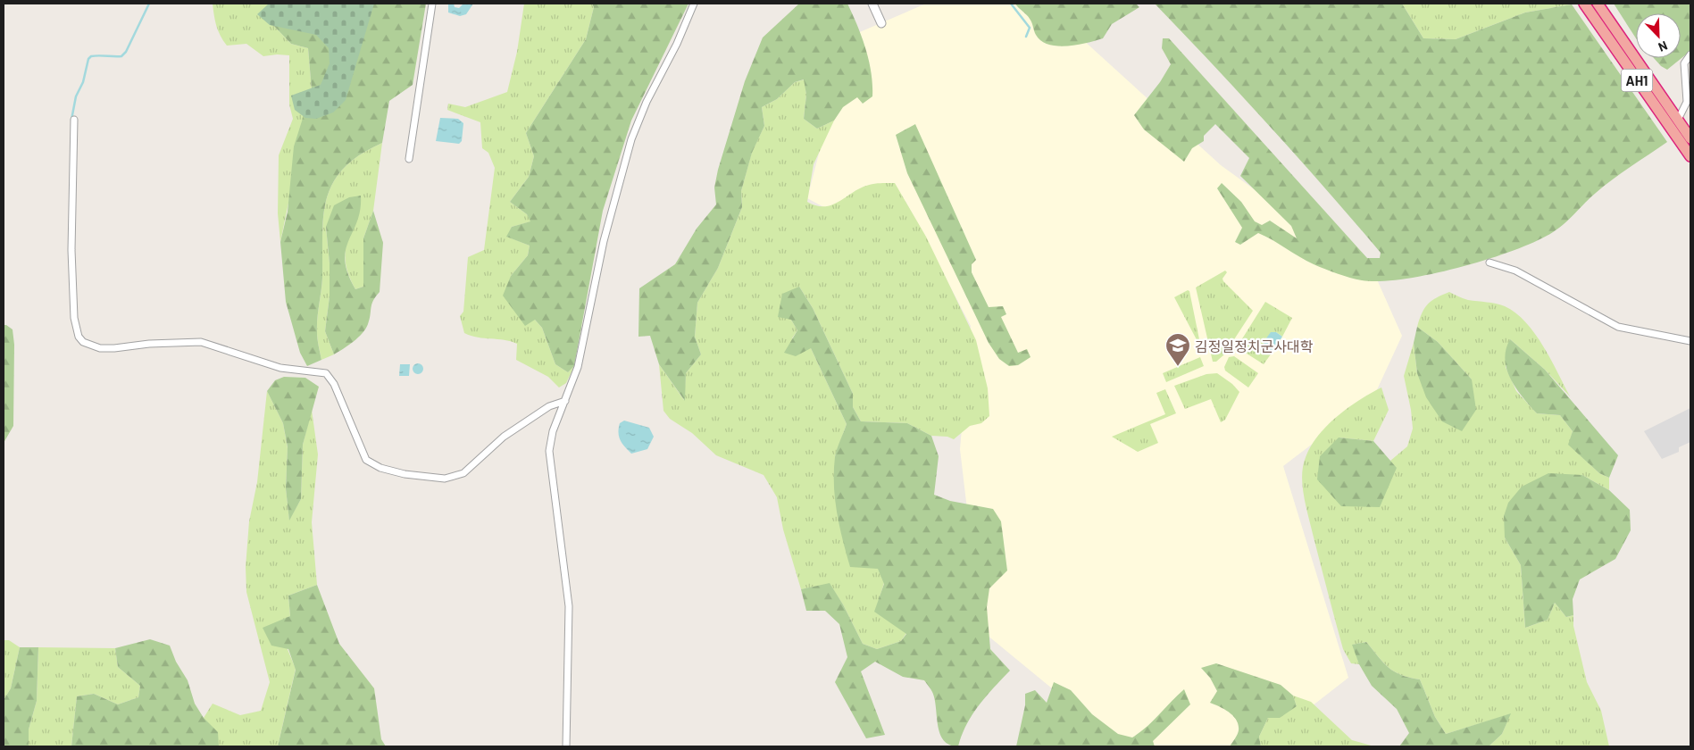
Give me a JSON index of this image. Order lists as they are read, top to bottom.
{
  "streets": {
    "highway": ["AH1"]
  },
  "places": {
    "school or university": ["김정일정치군사대학"]
  },
  "north": "bottom right"
}
